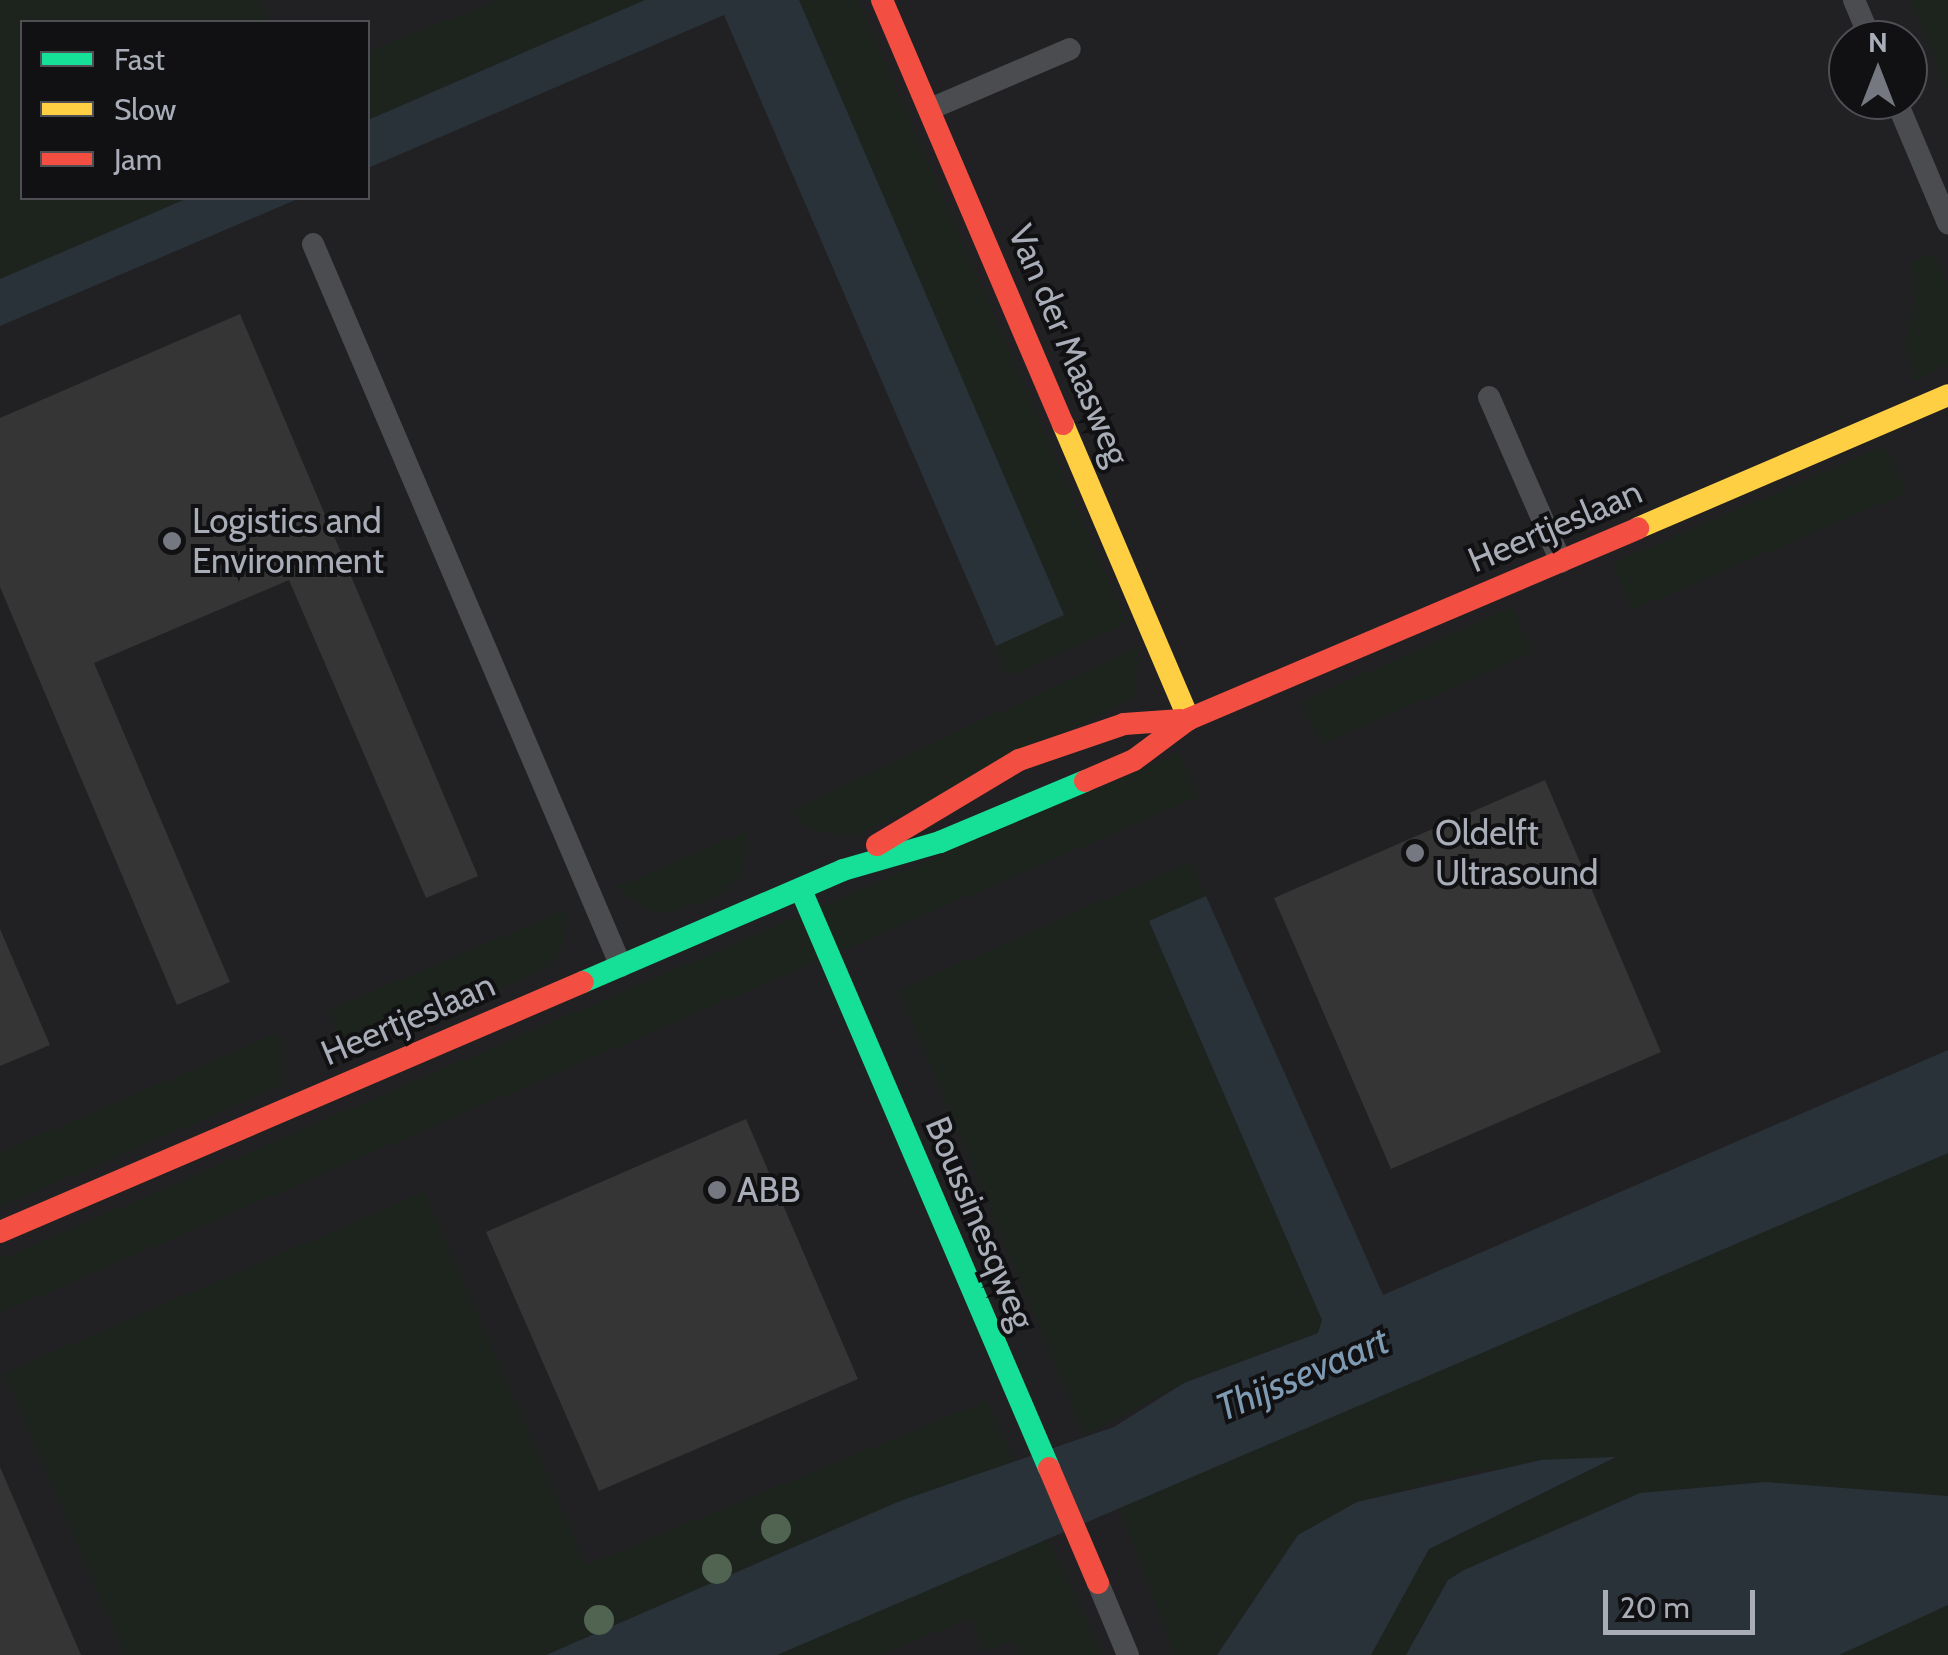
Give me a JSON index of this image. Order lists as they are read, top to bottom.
{
  "streets": {
    "street": ["Van der Maasweg", "Heertjeslaan", "Boussinesqweg"]
  },
  "crossings": [
    ["Van der Maasweg", "Heertjeslaan"],
    ["Heertjeslaan", "Boussinesqweg"]
  ],
  "water": ["Thijssevaart"],
  "places": ["Logistics and Environment", "Oldelft Ultrasound", "ABB"],
  "legend": ["Fast", "Slow", "Jam"],
  "scale_bar": "20 m",
  "north": "top"
}
